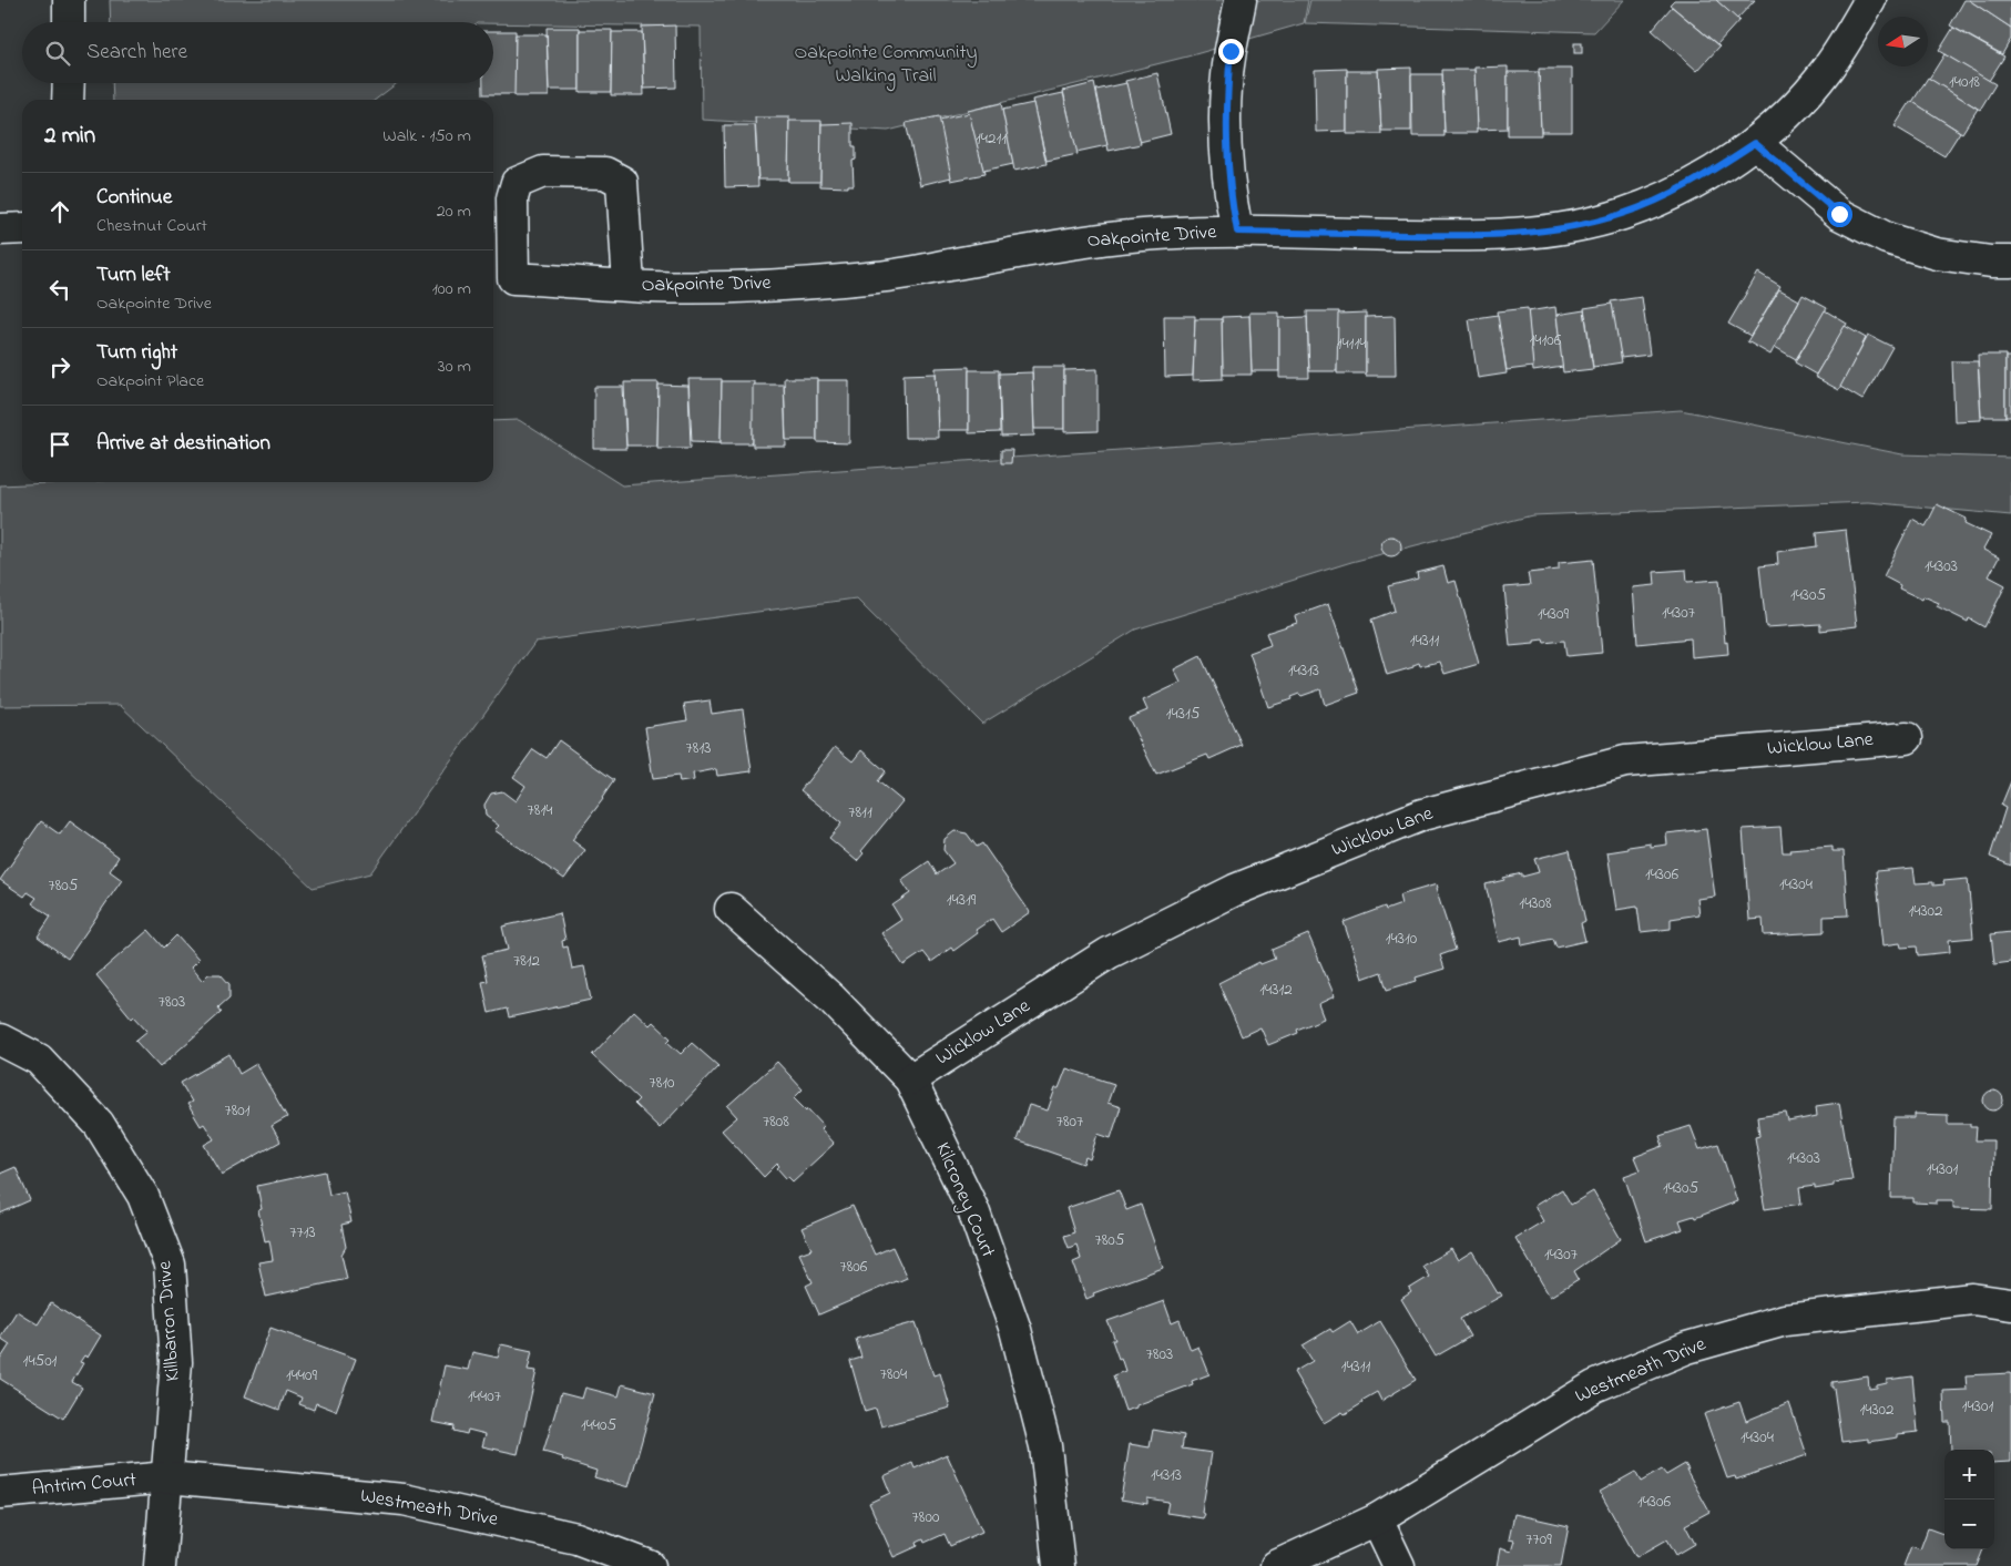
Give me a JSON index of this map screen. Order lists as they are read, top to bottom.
{
  "streets": {
    "street": [
      "Oakpointe Drive",
      "Wicklow Lane",
      "Kilcroney Court",
      "Killbarron Drive",
      "Westmeath Drive",
      "Antrim Court"
    ]
  },
  "crossings": [
    ["Wicklow Lane", "Kilcroney Court"],
    ["Killbarron Drive", "Westmeath Drive"],
    ["Killbarron Drive", "Antrim Court"],
    ["Westmeath Drive", "Antrim Court"]
  ],
  "parks": ["Oakpointe Community Walking Trail"],
  "house_numbers": [
    "14018",
    "14211",
    "14106",
    "14114",
    "14303",
    "14305",
    "14307",
    "14309",
    "14311",
    "14313",
    "14315",
    "7813",
    "7814",
    "7811",
    "14306",
    "14304",
    "7805",
    "14319",
    "14308",
    "14302",
    "14310",
    "7812",
    "14312",
    "7803",
    "7810",
    "7801",
    "7808",
    "7807",
    "14303",
    "14301",
    "14305",
    "7713",
    "7805",
    "14307",
    "7806",
    "7803",
    "14501",
    "14311",
    "7804",
    "14409",
    "14407",
    "14301",
    "14302",
    "14405",
    "14304",
    "14313",
    "14306",
    "7800",
    "7709"
  ],
  "north": "left",
  "page": {
    "search": "Search here",
    "heading": ["2 min", "Walk · 150 m"],
    "list": [
      ["Continue", "Chestnut Court", "20 m"],
      ["Turn left", "Oakpointe Drive", "100 m"],
      ["Turn right", "Oakpoint Place", "30 m"],
      "Arrive at destination"
    ],
    "map_buttons": ["+", "−"]
  }
}
